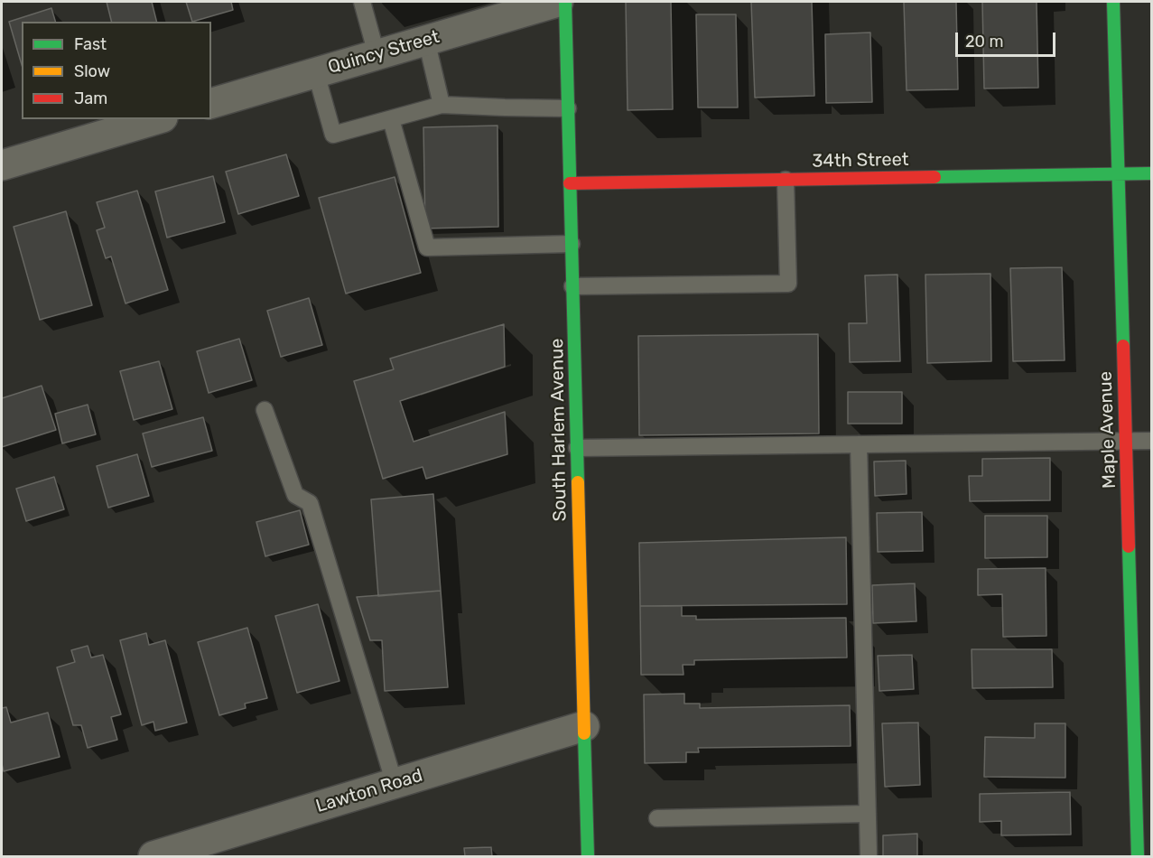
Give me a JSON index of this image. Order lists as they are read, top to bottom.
{
  "streets": {
    "street": [
      "Quincy Street",
      "34th Street",
      "South Harlem Avenue",
      "Maple Avenue",
      "Lawton Road"
    ]
  },
  "crossings": [
    ["34th Street", "South Harlem Avenue"],
    ["34th Street", "Maple Avenue"],
    ["South Harlem Avenue", "Lawton Road"]
  ],
  "legend": ["Fast", "Slow", "Jam"],
  "scale_bar": "20 m"
}
